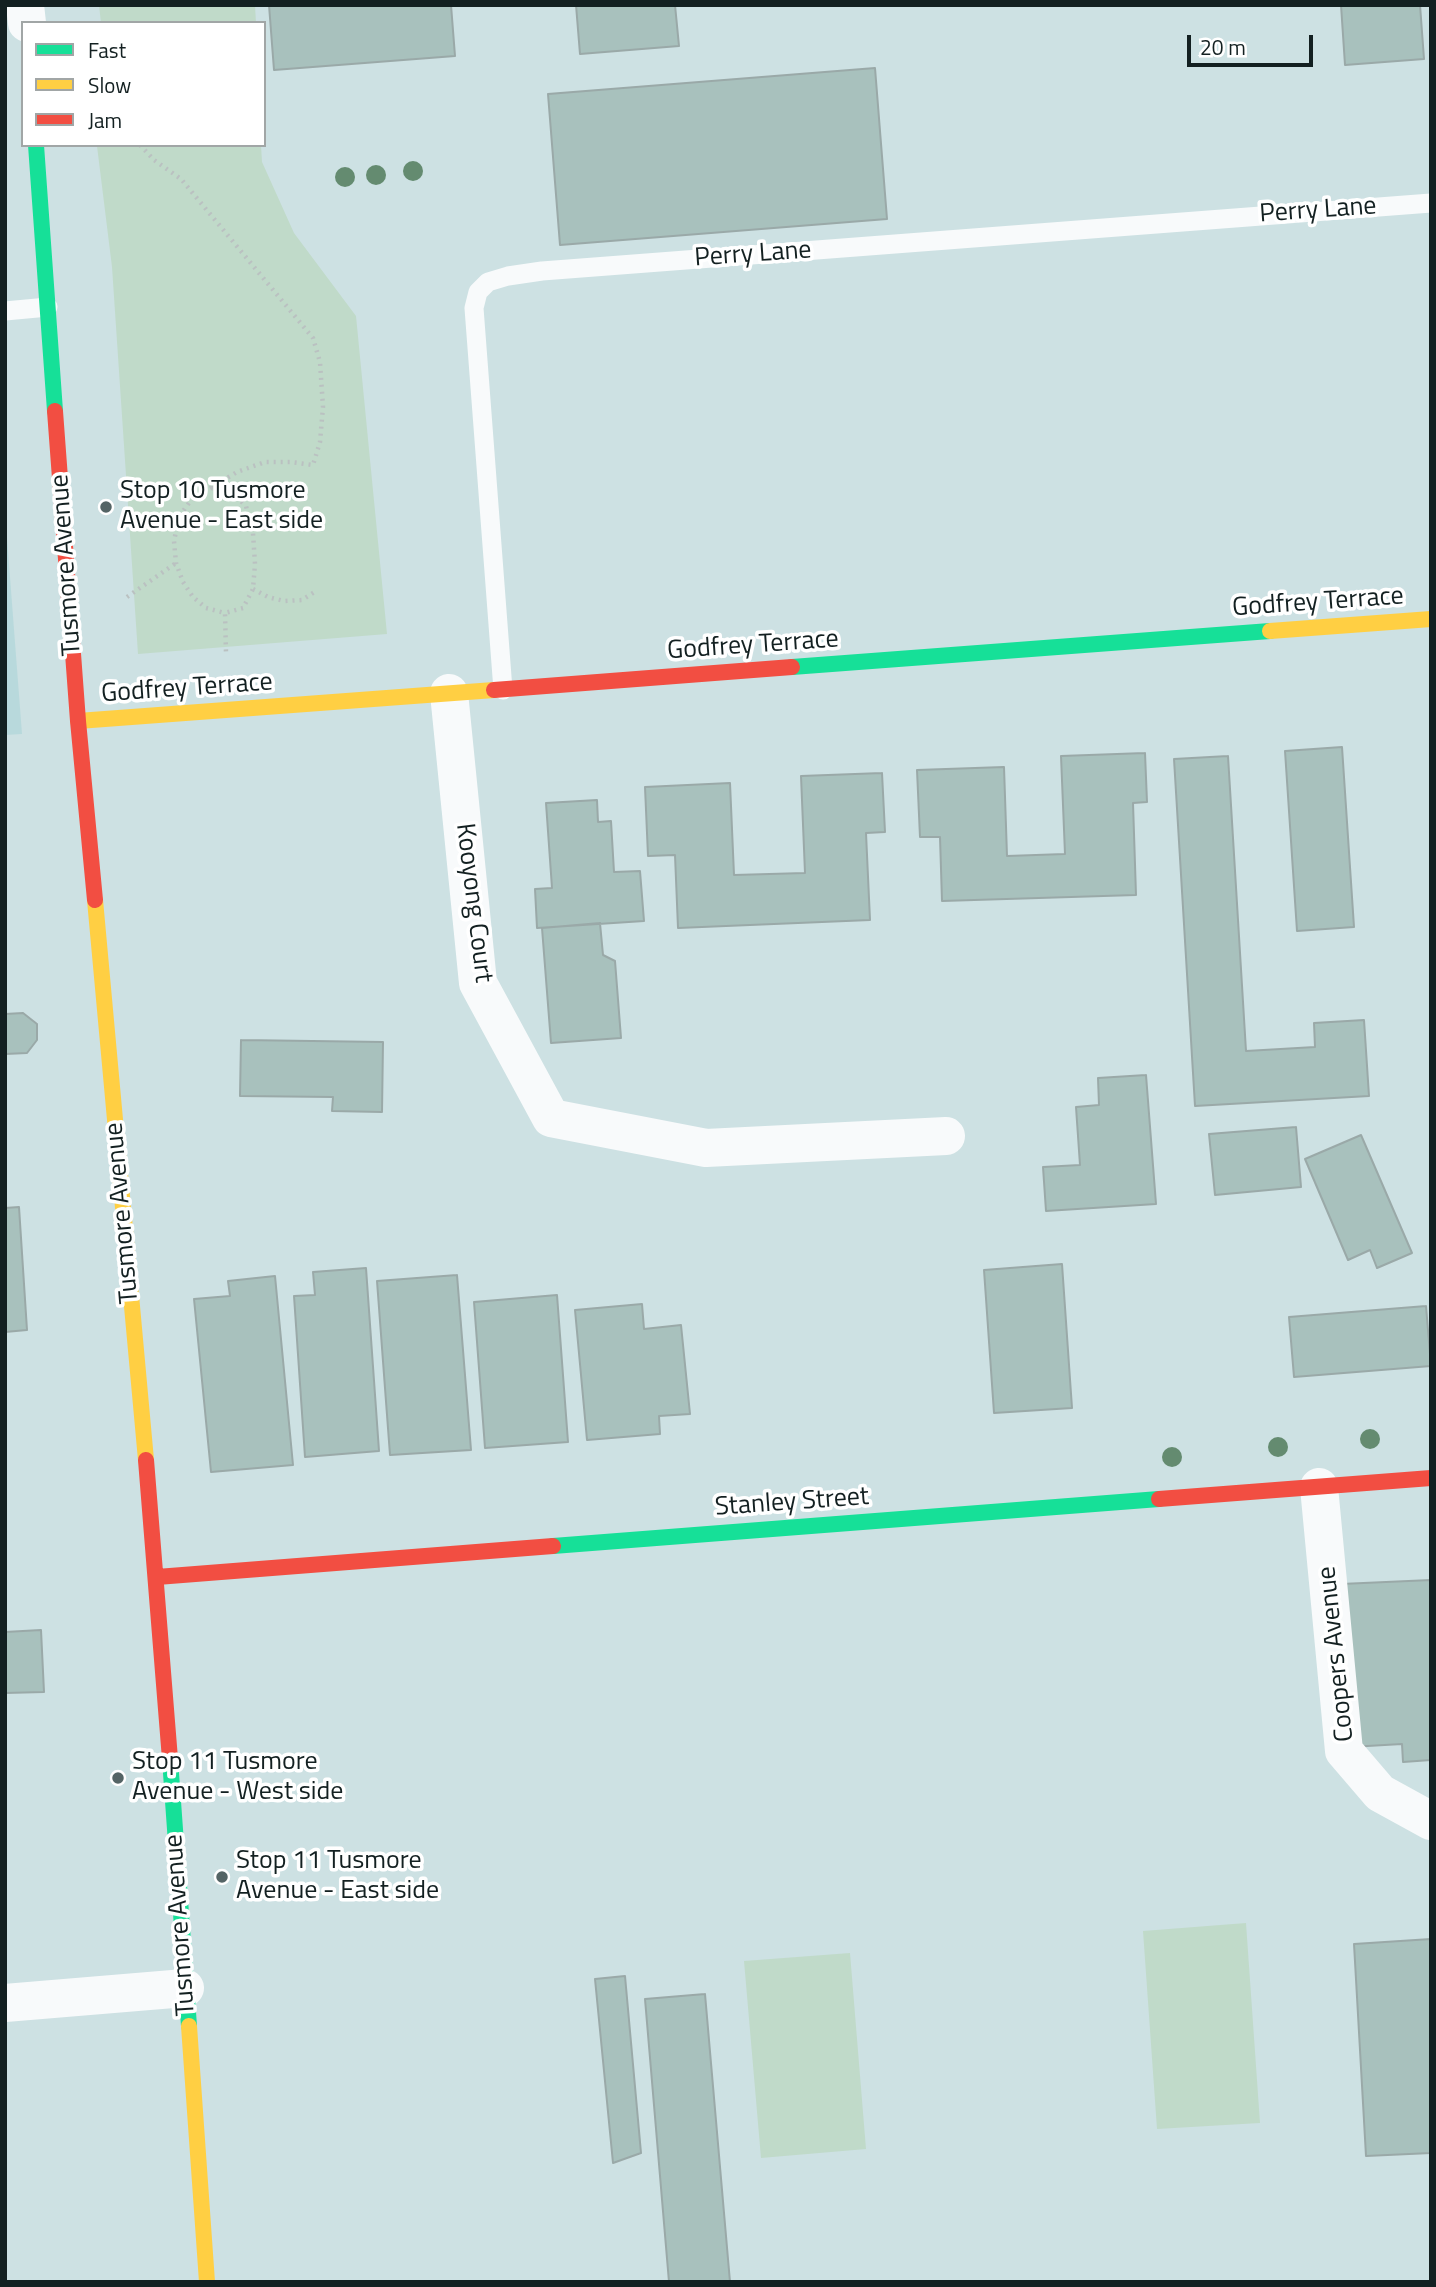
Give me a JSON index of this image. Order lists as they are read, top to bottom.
{
  "streets": {
    "street": [
      "Tusmore Avenue",
      "Godfrey Terrace",
      "Kooyong Court",
      "Stanley Street",
      "Coopers Avenue"
    ],
    "lane": ["Perry Lane"]
  },
  "crossings": [
    ["Perry Lane", "Godfrey Terrace"],
    ["Tusmore Avenue", "Godfrey Terrace"],
    ["Tusmore Avenue", "Stanley Street"],
    ["Godfrey Terrace", "Kooyong Court"],
    ["Stanley Street", "Coopers Avenue"]
  ],
  "places": ["Stop 10 Tusmore Avenue - East side", "Stop 11 Tusmore Avenue - West side", "Stop 11 Tusmore Avenue - East side"],
  "legend": ["Fast", "Slow", "Jam"],
  "scale_bar": "20 m"
}
